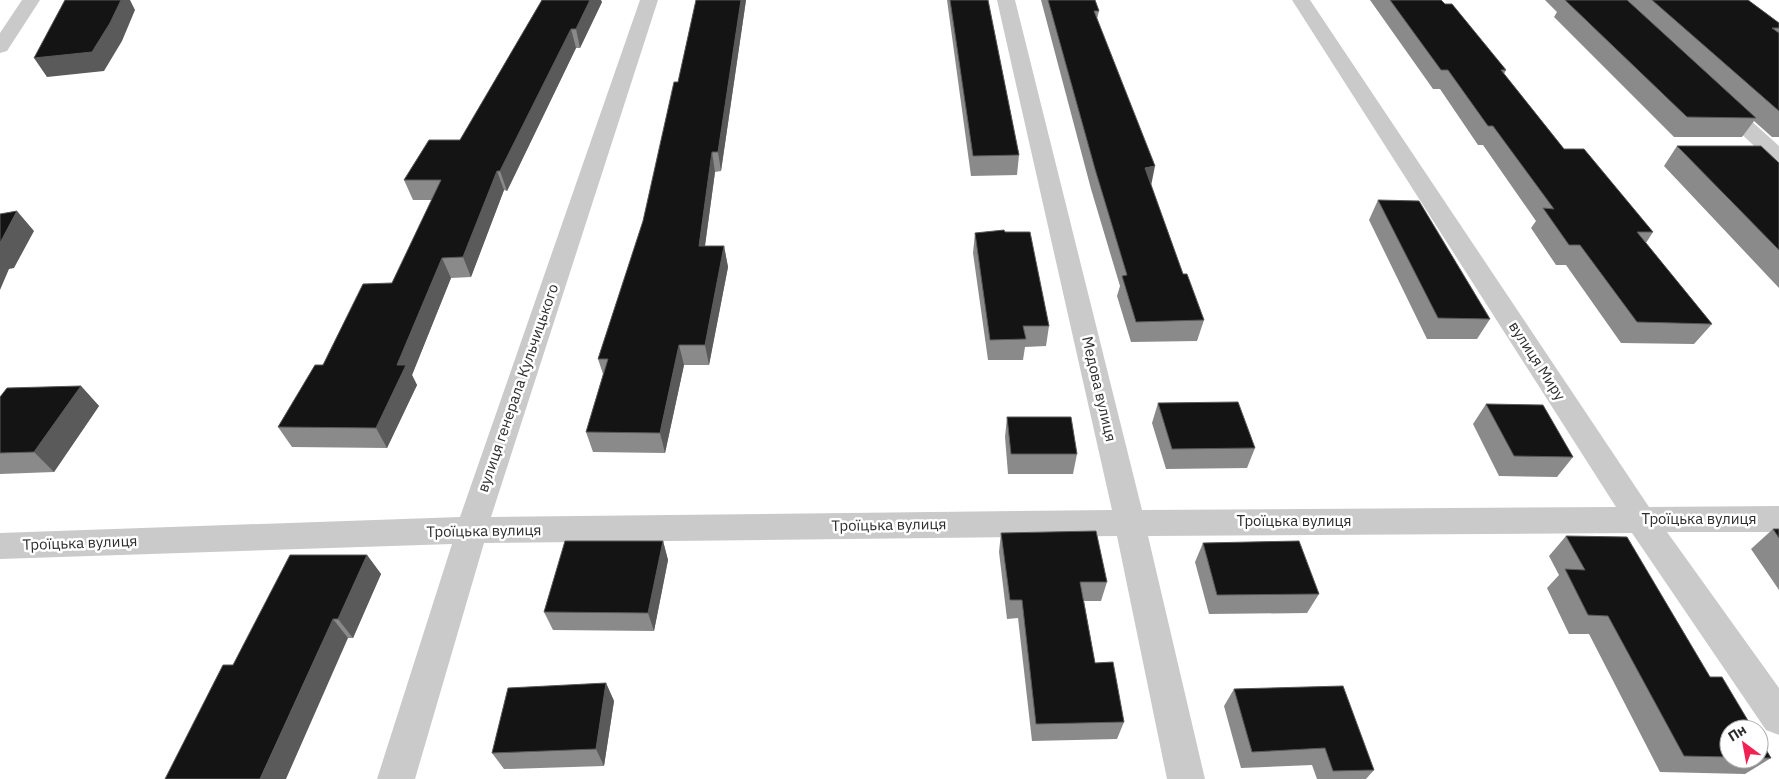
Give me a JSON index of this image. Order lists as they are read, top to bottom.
{
  "streets": {
    "street": [
      "вулиця Миру",
      "вулиця генерала Кульчицького",
      "Медова вулиця",
      "Троїцька вулиця"
    ]
  },
  "crossings": [
    ["вулиця Миру", "Троїцька вулиця"],
    ["вулиця генерала Кульчицького", "Троїцька вулиця"],
    ["Медова вулиця", "Троїцька вулиця"]
  ],
  "north": "top left"
}
